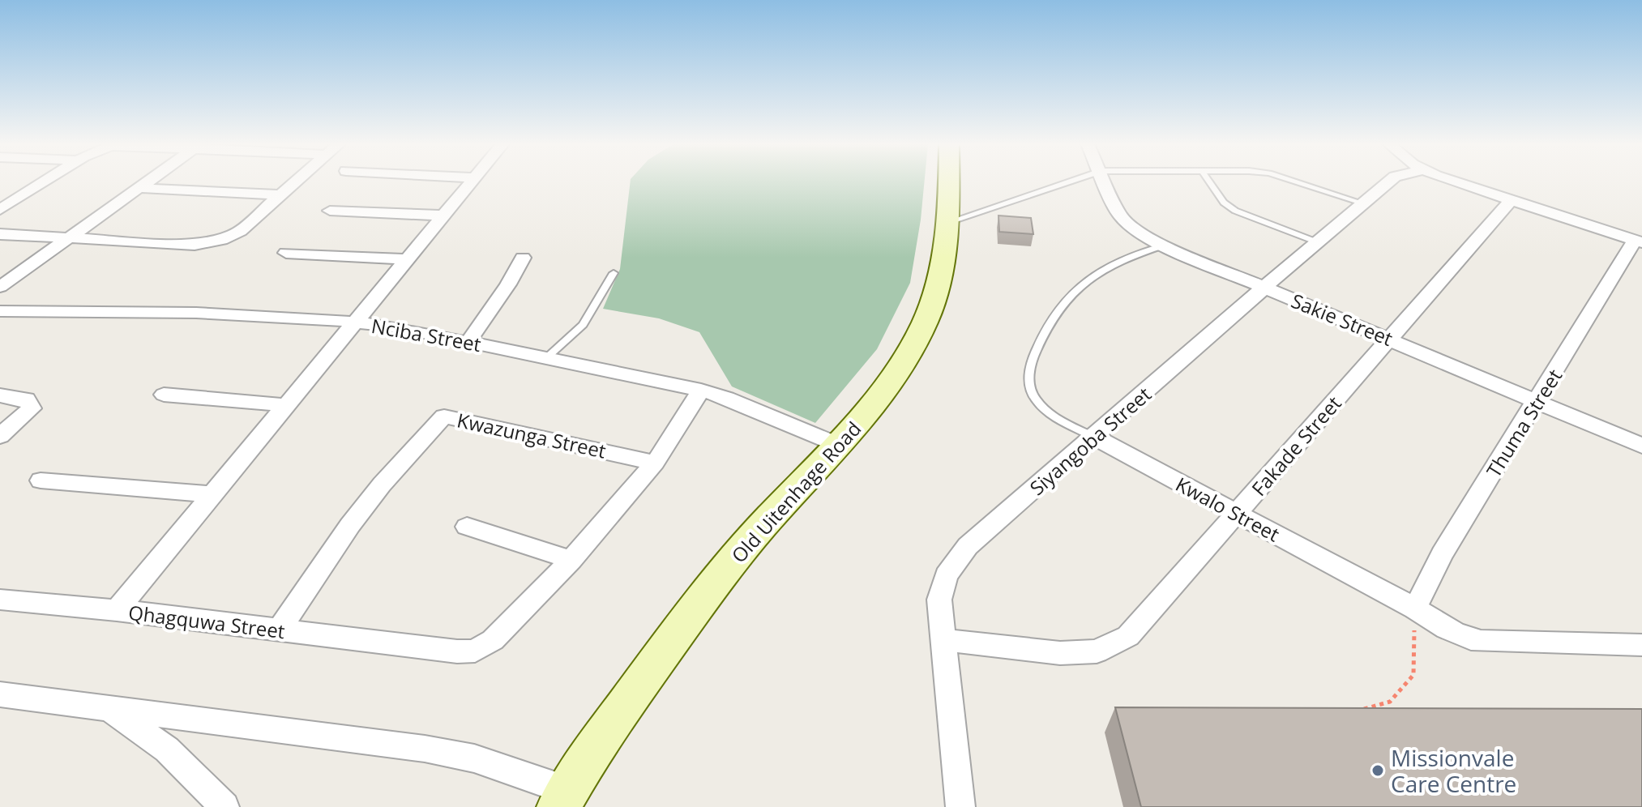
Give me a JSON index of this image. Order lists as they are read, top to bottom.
{
  "streets": {
    "street": [
      "Sakie Street",
      "Nciba Street",
      "Thuma Street",
      "Kwazunga Street",
      "Siyangoba Street",
      "Fakade Street",
      "Old Uitenhage Road",
      "Kwalo Street",
      "Qhagquwa Street"
    ]
  },
  "crossings": [
    ["Sakie Street", "Thuma Street"],
    ["Sakie Street", "Siyangoba Street"],
    ["Sakie Street", "Fakade Street"],
    ["Sakie Street", "Kwalo Street"],
    ["Nciba Street", "Old Uitenhage Road"],
    ["Nciba Street", "Qhagquwa Street"],
    ["Thuma Street", "Kwalo Street"],
    ["Kwazunga Street", "Qhagquwa Street"],
    ["Siyangoba Street", "Fakade Street"],
    ["Siyangoba Street", "Kwalo Street"],
    ["Fakade Street", "Kwalo Street"]
  ],
  "places": ["Missionvale Care Centre"]
}
